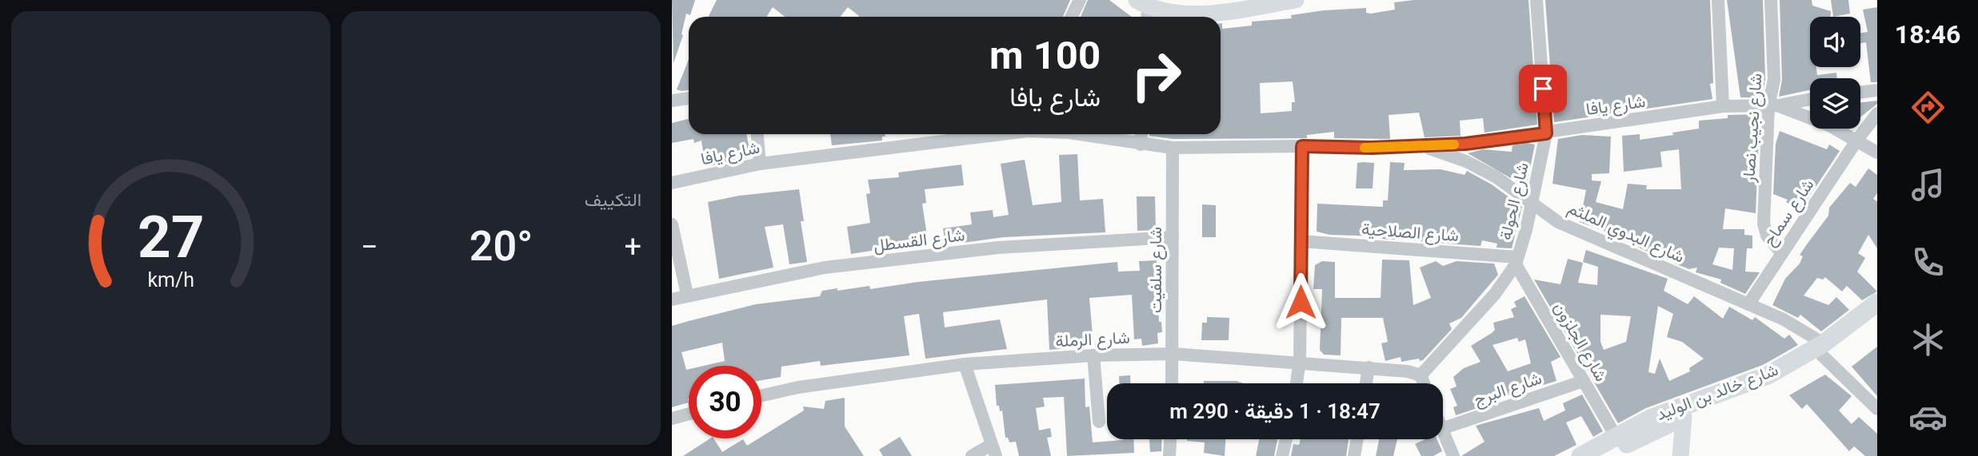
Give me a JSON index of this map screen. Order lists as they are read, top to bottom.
{
  "streets": {
    "main road": ["شارع خالد بن الوليد"],
    "street": [
      "شارع يافا",
      "شارع نجيب نصار",
      "شارع الحولة",
      "شارع سماح",
      "شارع الصلاحية",
      "شارع البدوي الملثم",
      "شارع القسطل",
      "شارع سلفيت",
      "شارع الرملة",
      "شارع الجلزون",
      "شارع البرج"
    ]
  },
  "crossings": [
    ["شارع يافا", "شارع نجيب نصار"],
    ["شارع يافا", "شارع الحولة"],
    ["شارع يافا", "شارع سماح"],
    ["شارع يافا", "شارع البدوي الملثم"],
    ["شارع يافا", "شارع سلفيت"],
    ["شارع نجيب نصار", "شارع سماح"],
    ["شارع الحولة", "شارع الصلاحية"],
    ["شارع الحولة", "شارع البدوي الملثم"],
    ["شارع الحولة", "شارع الرملة"],
    ["شارع الحولة", "شارع الجلزون"],
    ["شارع سماح", "شارع البدوي الملثم"],
    ["شارع الصلاحية", "شارع الجلزون"],
    ["شارع البدوي الملثم", "شارع خالد بن الوليد"],
    ["شارع القسطل", "شارع سلفيت"],
    ["شارع سلفيت", "شارع الرملة"],
    ["شارع الجلزون", "شارع البرج"],
    ["شارع الجلزون", "شارع خالد بن الوليد"]
  ],
  "page": {
    "tabs": "18:46",
    "tile": "التكييف",
    "turn": ["100 m", "شارع يافا"],
    "heat": ["−", "20°", "+"],
    "limit": "30",
    "trip": "18:47 · 1 دقيقة · 290 m",
    "gauge": ["27", "km/h"]
  }
}
